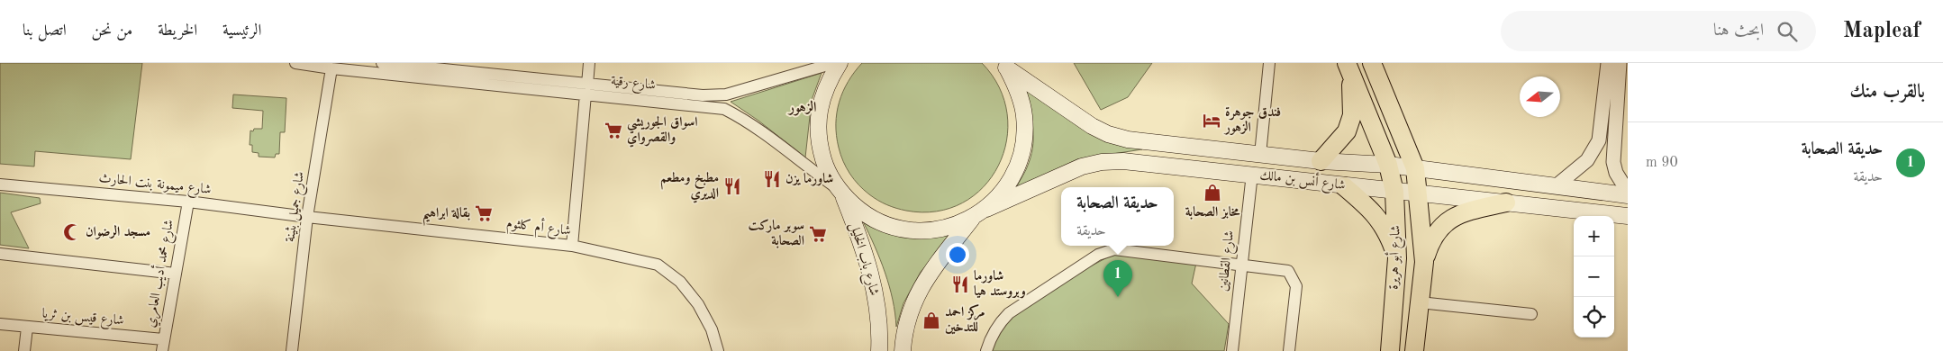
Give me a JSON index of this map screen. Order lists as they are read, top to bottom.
{
  "streets": {
    "highway": ["شارع أبو هريرة"],
    "main road": ["شارع أنس بن مالك", "شارع باب الخليل"],
    "street": [
      "شارع رقية",
      "شارع ميمونة بنت الحارث",
      "شارع جميل بثينة",
      "شارع أم كلثوم",
      "شارع القطانين",
      "شارع محمد أديب العامري",
      "شارع قيس بن ثريا"
    ]
  },
  "crossings": [
    ["شارع رقية", "شارع أنس بن مالك"],
    ["شارع رقية", "شارع جميل بثينة"],
    ["شارع رقية", "شارع باب الخليل"],
    ["شارع أنس بن مالك", "شارع أبو هريرة"],
    ["شارع أنس بن مالك", "شارع باب الخليل"],
    ["شارع أنس بن مالك", "شارع القطانين"],
    ["شارع ميمونة بنت الحارث", "شارع جميل بثينة"],
    ["شارع ميمونة بنت الحارث", "شارع أم كلثوم"],
    ["شارع ميمونة بنت الحارث", "شارع محمد أديب العامري"],
    ["شارع جميل بثينة", "شارع أم كلثوم"],
    ["شارع محمد أديب العامري", "شارع قيس بن ثريا"]
  ],
  "districts": ["الزهور"],
  "places": {
    "hotel": ["فندق جوهرة الزهور"],
    "supermarket": ["اسواق الجوريشي والقصرواي", "بقالة ابراهيم", "سوبر ماركت الصحابة"],
    "restaurant": ["شاورما يزن", "مطبخ ومطعم الديري", "شاورما وبروستد هيا"],
    "shop": ["مخابز الصحابة", "مركز احمد للتدخين"],
    "mosque": ["مسجد الرضوان"]
  },
  "north": "left",
  "page": {
    "header": "Mapleaf",
    "search": "ابحث هنا",
    "nav": [
      "الرئيسية",
      "الخريطة",
      "من نحن",
      "اتصل بنا"
    ],
    "heading": "بالقرب منك",
    "list": [
      {
        "mark": "1",
        "name": "حديقة الصحابة",
        "note": "حديقة",
        "value": "90 m"
      }
    ],
    "popup": ["حديقة الصحابة", "حديقة"],
    "map_buttons": ["+", "−"],
    "pins": "1"
  }
}
